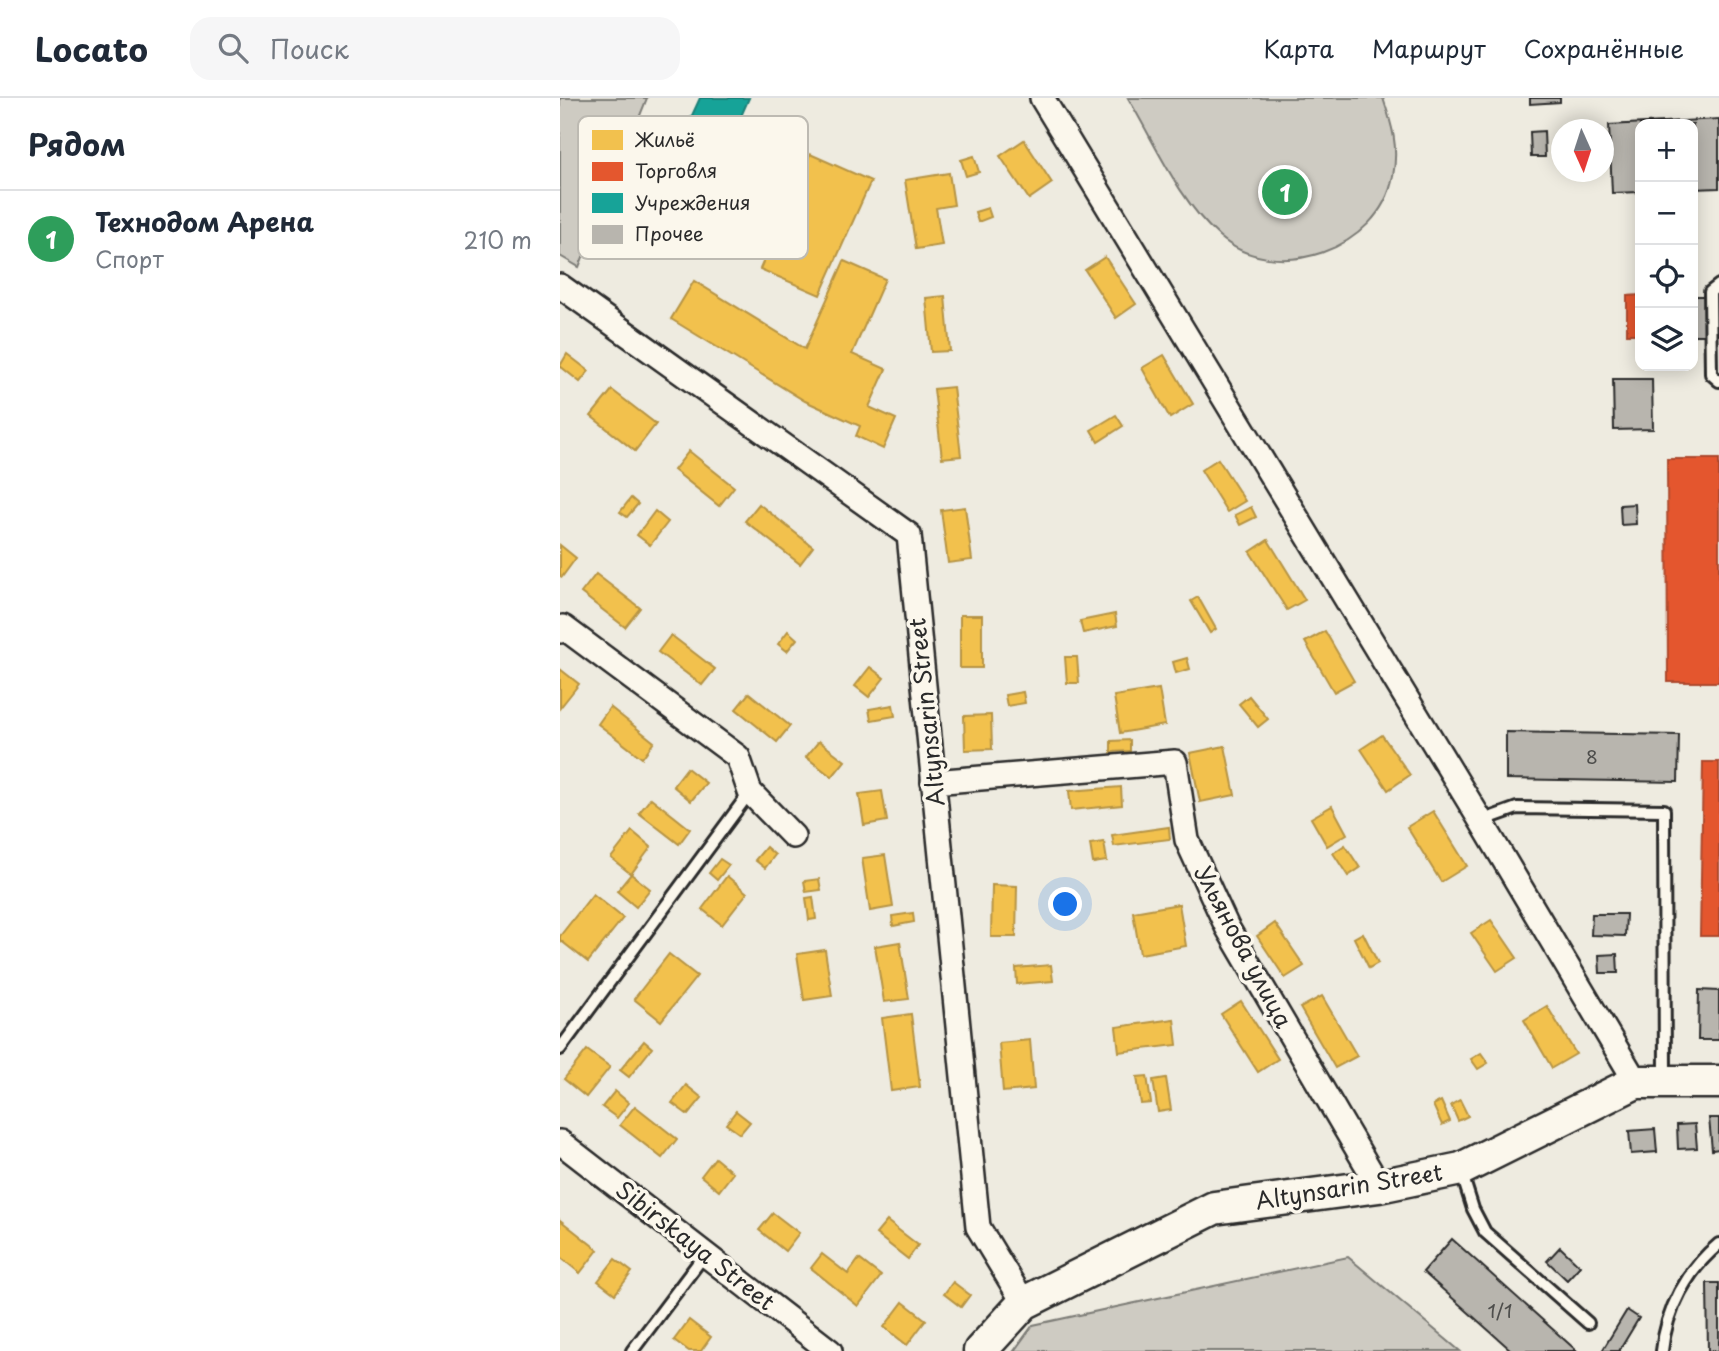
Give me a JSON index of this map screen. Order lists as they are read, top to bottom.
{
  "streets": {
    "street": ["Altynsarin Street", "Ульянова улица", "Sibirskaya Street"]
  },
  "crossings": [
    ["Altynsarin Street", "Ульянова улица"]
  ],
  "house_numbers": ["8", "1/1"],
  "legend": [
    "Жильё",
    "Торговля",
    "Учреждения",
    "Прочее"
  ],
  "north": "bottom",
  "page": {
    "header": "Locato",
    "search": "Поиск",
    "nav": ["Карта", "Маршрут", "Сохранённые"],
    "heading": "Рядом",
    "map_buttons": ["+", "−"],
    "pins": "1",
    "list": [
      {
        "mark": "1",
        "name": "Технодом Арена",
        "note": "Спорт",
        "value": "210 m"
      }
    ]
  }
}
